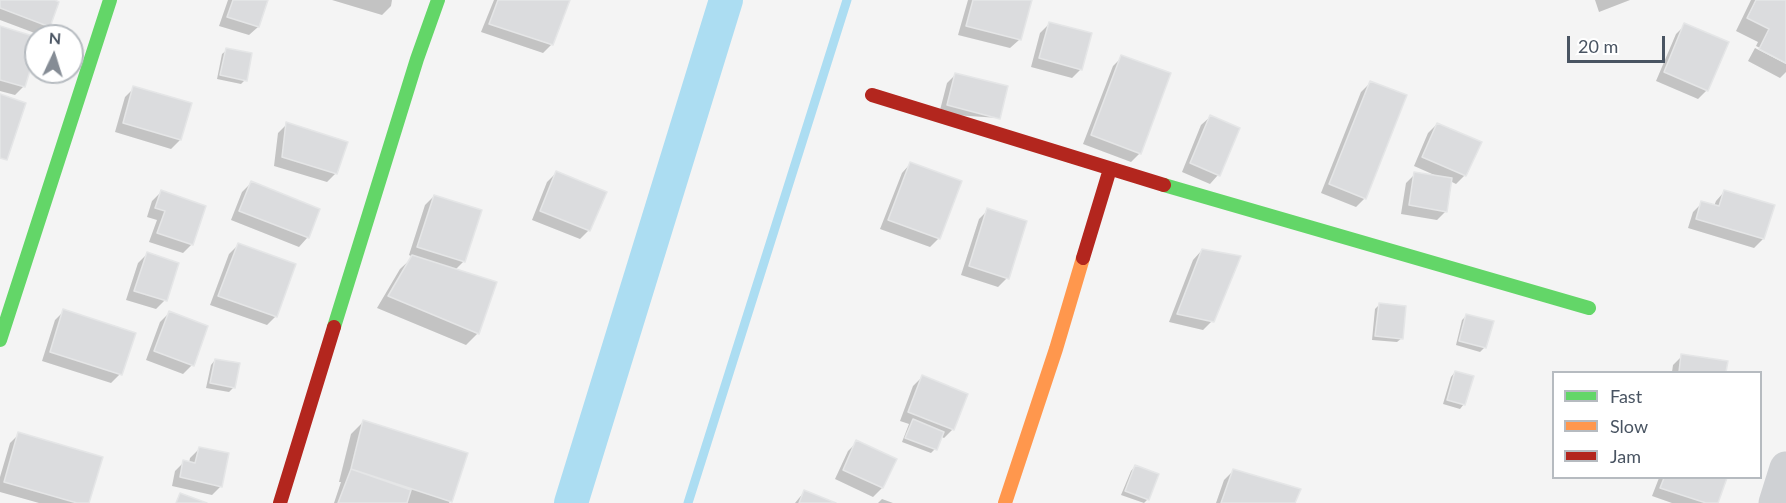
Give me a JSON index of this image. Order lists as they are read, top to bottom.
{
  "legend": ["Fast", "Slow", "Jam"],
  "scale_bar": "20 m",
  "north": "top"
}
